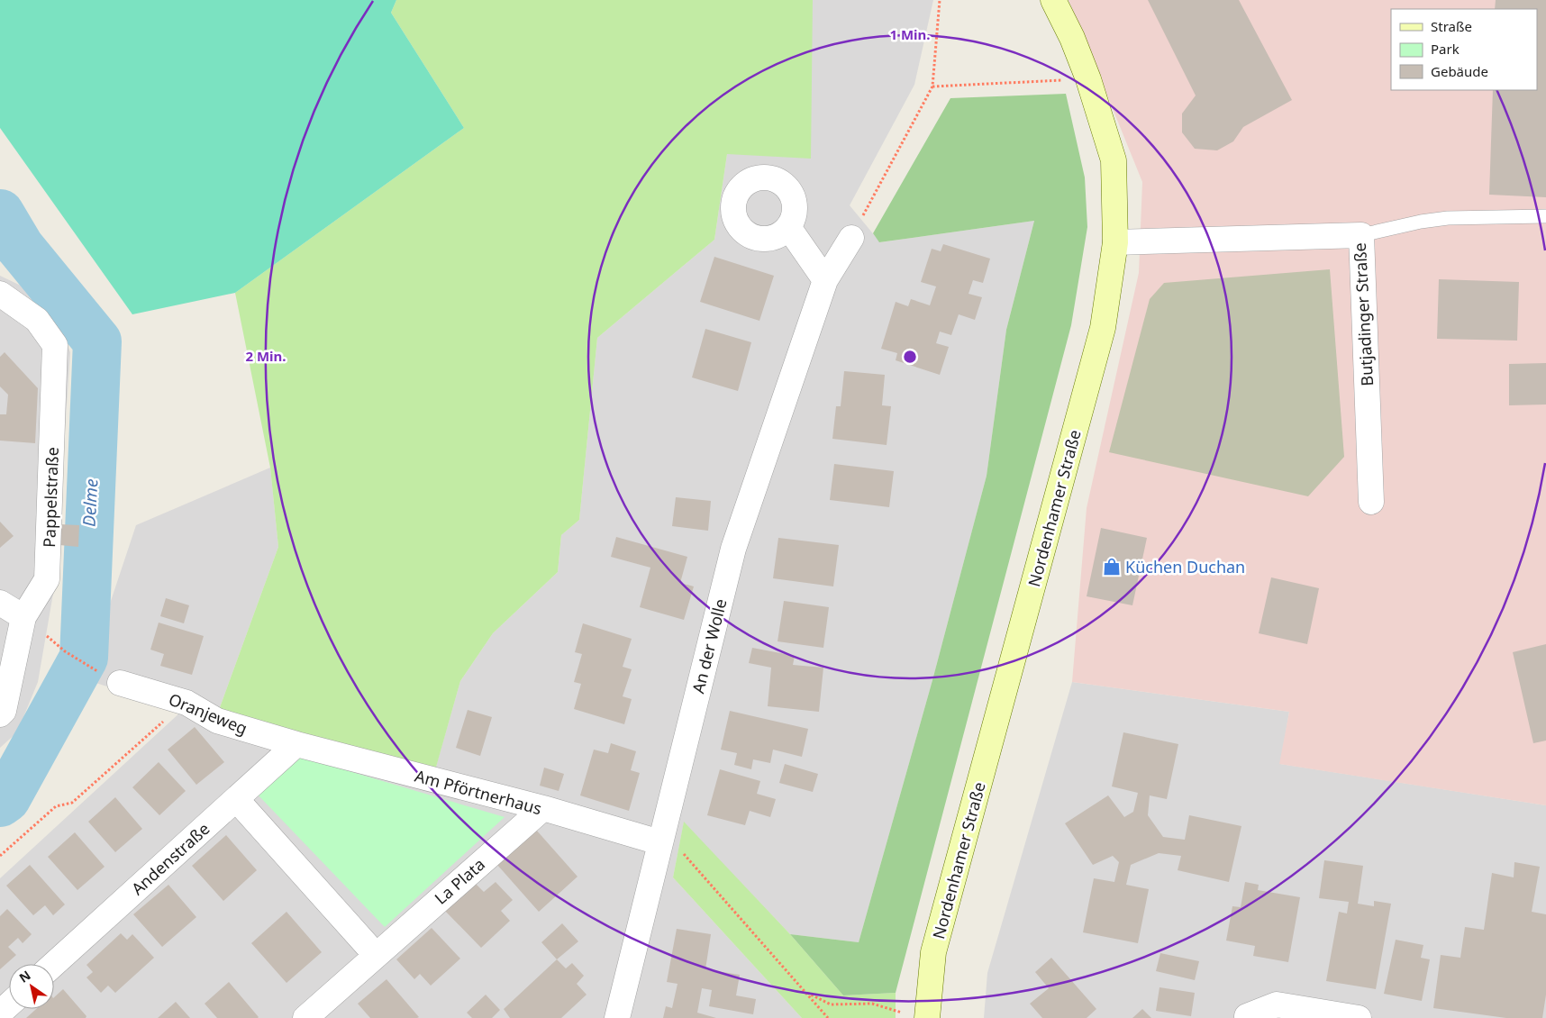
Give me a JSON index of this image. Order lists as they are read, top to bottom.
{
  "streets": {
    "street": [
      "Butjadinger Straße",
      "Pappelstraße",
      "Nordenhamer Straße",
      "An der Wolle",
      "Oranjeweg",
      "Am Pförtnerhaus",
      "Andenstraße",
      "La Plata"
    ]
  },
  "crossings": [
    ["Butjadinger Straße", "Nordenhamer Straße"],
    ["An der Wolle", "Am Pförtnerhaus"],
    ["Oranjeweg", "Am Pförtnerhaus"],
    ["Oranjeweg", "Andenstraße"],
    ["Am Pförtnerhaus", "Andenstraße"],
    ["Am Pförtnerhaus", "La Plata"]
  ],
  "water": ["Delme"],
  "places": {
    "shop": ["Küchen Duchan"]
  },
  "legend": ["Straße", "Park", "Gebäude"],
  "north": "top left",
  "rings": ["1 Min.", "2 Min."]
}
